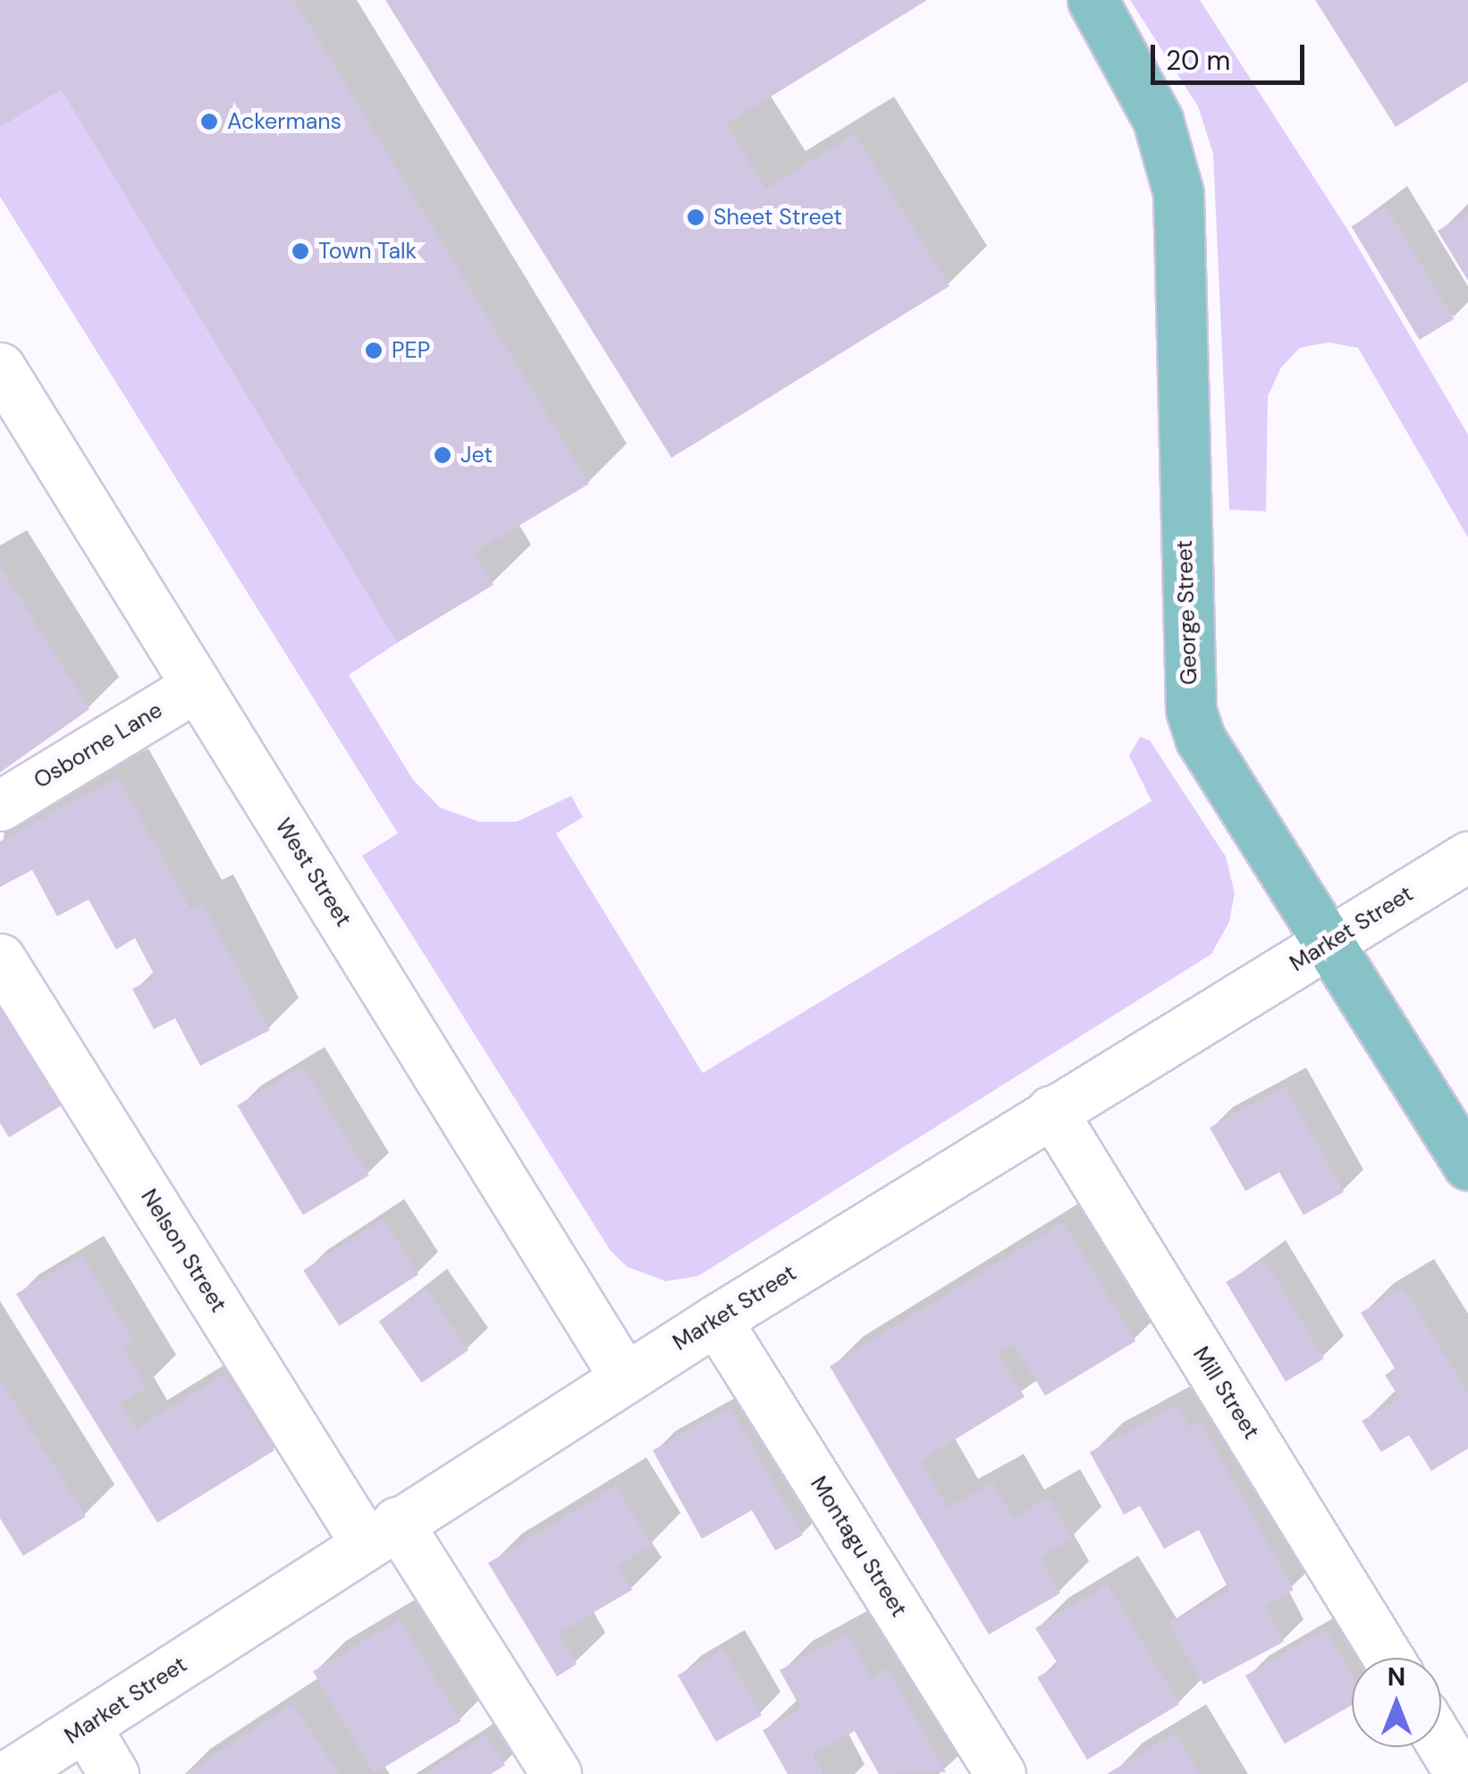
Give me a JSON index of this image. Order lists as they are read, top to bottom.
{
  "streets": {
    "main road": ["George Street"],
    "street": [
      "Osborne Lane",
      "West Street",
      "Market Street",
      "Nelson Street",
      "Mill Street",
      "Montagu Street"
    ]
  },
  "crossings": [
    ["George Street", "Market Street"],
    ["Osborne Lane", "West Street"],
    ["West Street", "Market Street"],
    ["Market Street", "Nelson Street"],
    ["Market Street", "Mill Street"],
    ["Market Street", "Montagu Street"]
  ],
  "places": [
    "Ackermans",
    "Sheet Street",
    "Town Talk",
    "PEP",
    "Jet"
  ],
  "scale_bar": "20 m",
  "north": "top"
}
